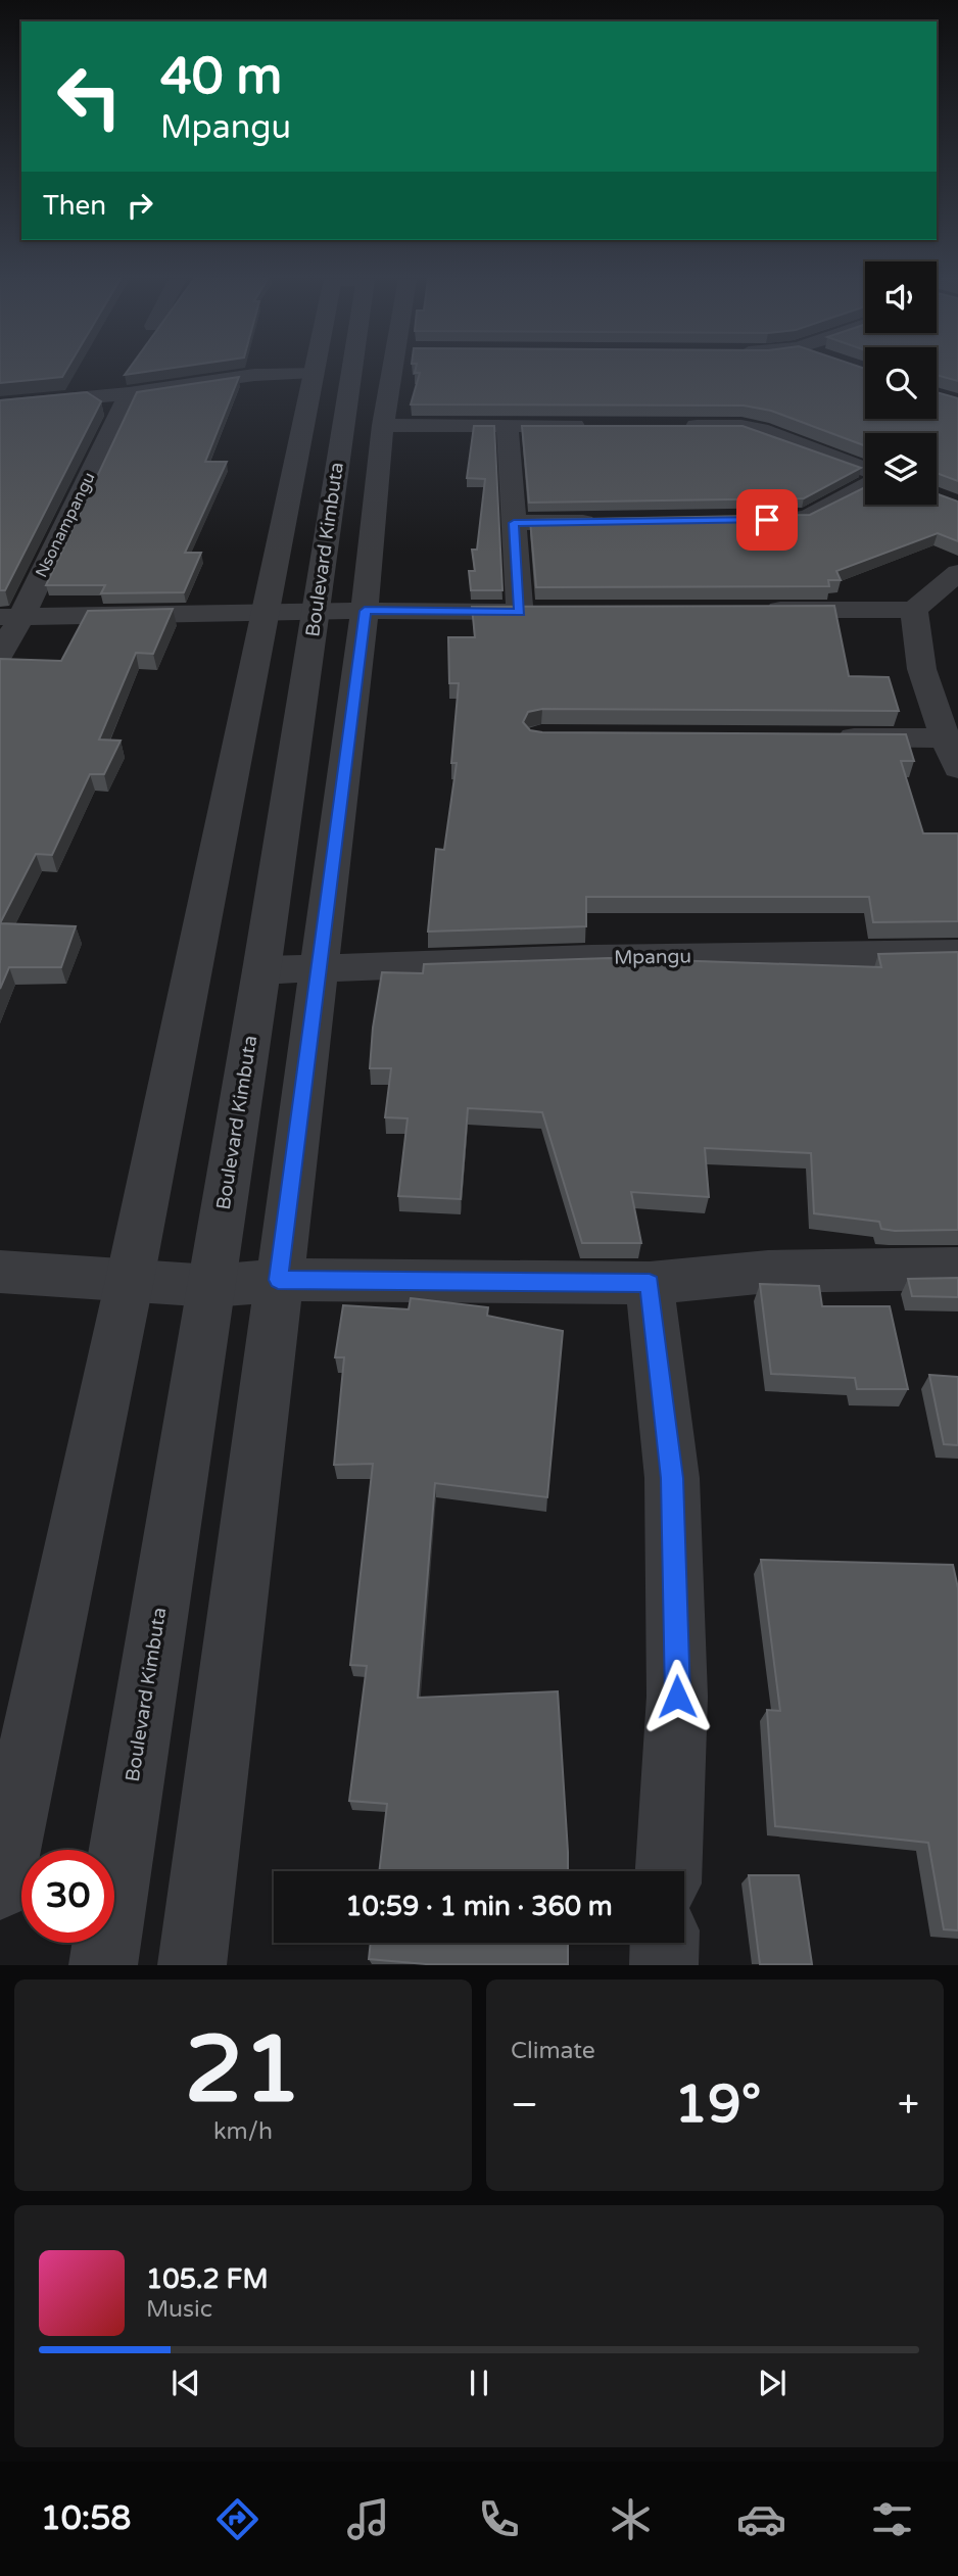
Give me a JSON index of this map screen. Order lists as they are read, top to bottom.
{
  "streets": {
    "street": ["Nsonampangu", "Boulevard Kimbuta", "Mpangu"]
  },
  "crossings": [
    ["Boulevard Kimbuta", "Mpangu"]
  ],
  "page": {
    "turn": ["40 m", "Mpangu"],
    "then": "Then",
    "limit": "30",
    "trip": "10:59 · 1 min · 360 m",
    "tile": [
      ["21", "km/h"],
      "Climate"
    ],
    "heat": ["−", "19°", "+"],
    "song": ["105.2 FM", "Music"],
    "tabs": "10:58"
  }
}
